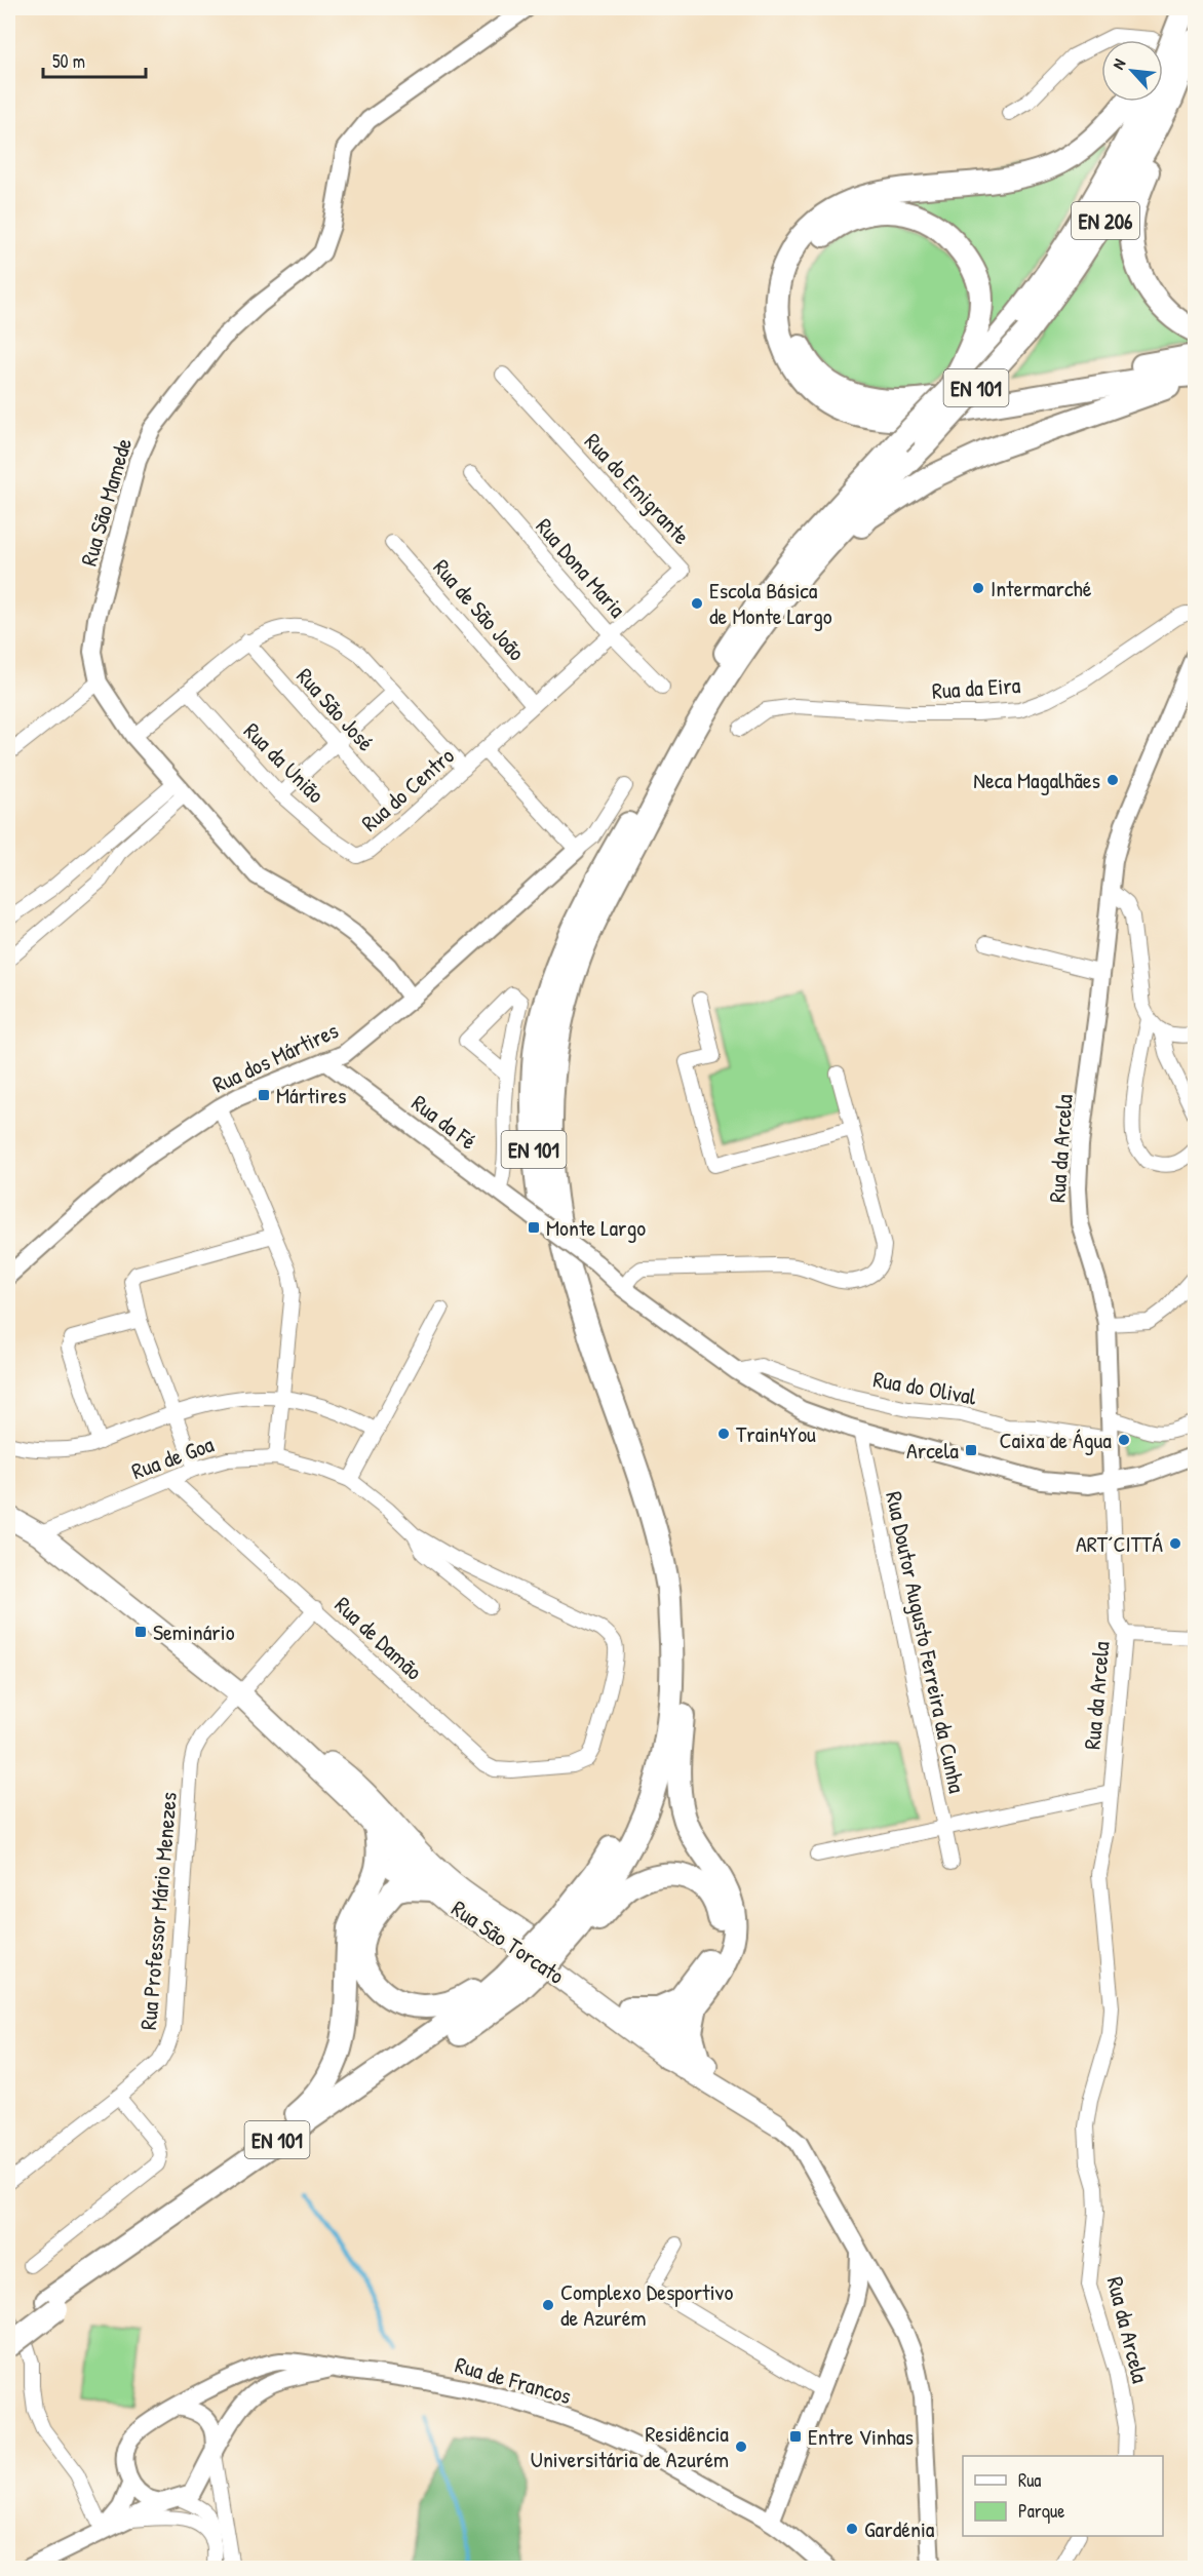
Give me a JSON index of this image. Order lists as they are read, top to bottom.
{
  "streets": {
    "highway": ["EN 206", "EN 101"],
    "main road": ["Rua São Torcato"],
    "street": [
      "Rua do Emigrante",
      "Rua São Mamede",
      "Rua Dona Maria",
      "Rua de São João",
      "Rua da Eira",
      "Rua São José",
      "Rua da União",
      "Rua do Centro",
      "Rua dos Mártires",
      "Rua da Fé",
      "Rua da Arcela",
      "Rua do Olival",
      "Rua de Goa",
      "Rua de Damão",
      "Rua Doutor Augusto Ferreira da Cunha",
      "Rua Professor Mário Menezes",
      "Rua de Francos"
    ]
  },
  "crossings": [
    ["EN 206", "EN 101"],
    ["Rua do Emigrante", "Rua Dona Maria"],
    ["Rua do Emigrante", "Rua de São João"],
    ["Rua do Emigrante", "Rua do Centro"],
    ["Rua São Mamede", "Rua dos Mártires"],
    ["Rua da União", "Rua do Centro"],
    ["Rua dos Mártires", "Rua da Fé"],
    ["Rua da Fé", "Rua da Arcela"],
    ["Rua da Fé", "Rua do Olival"],
    ["Rua da Fé", "Rua Doutor Augusto Ferreira da Cunha"],
    ["Rua da Arcela", "Rua do Olival"],
    ["Rua de Goa", "Rua de Damão"],
    ["Rua de Damão", "Rua Professor Mário Menezes"]
  ],
  "places": {
    "other": [
      "Intermarché",
      "Escola Básica de Monte Largo",
      "Neca Magalhães",
      "Train4You",
      "Caixa de Água",
      "ART´CITTÁ",
      "Complexo Desportivo de Azurém",
      "Residência Universitária de Azurém",
      "Gardénia"
    ],
    "transit": [
      "Mártires",
      "Monte Largo",
      "Arcela",
      "Seminário",
      "Entre Vinhas"
    ]
  },
  "legend": ["Rua", "Parque"],
  "scale_bar": "50 m",
  "north": "top left"
}
